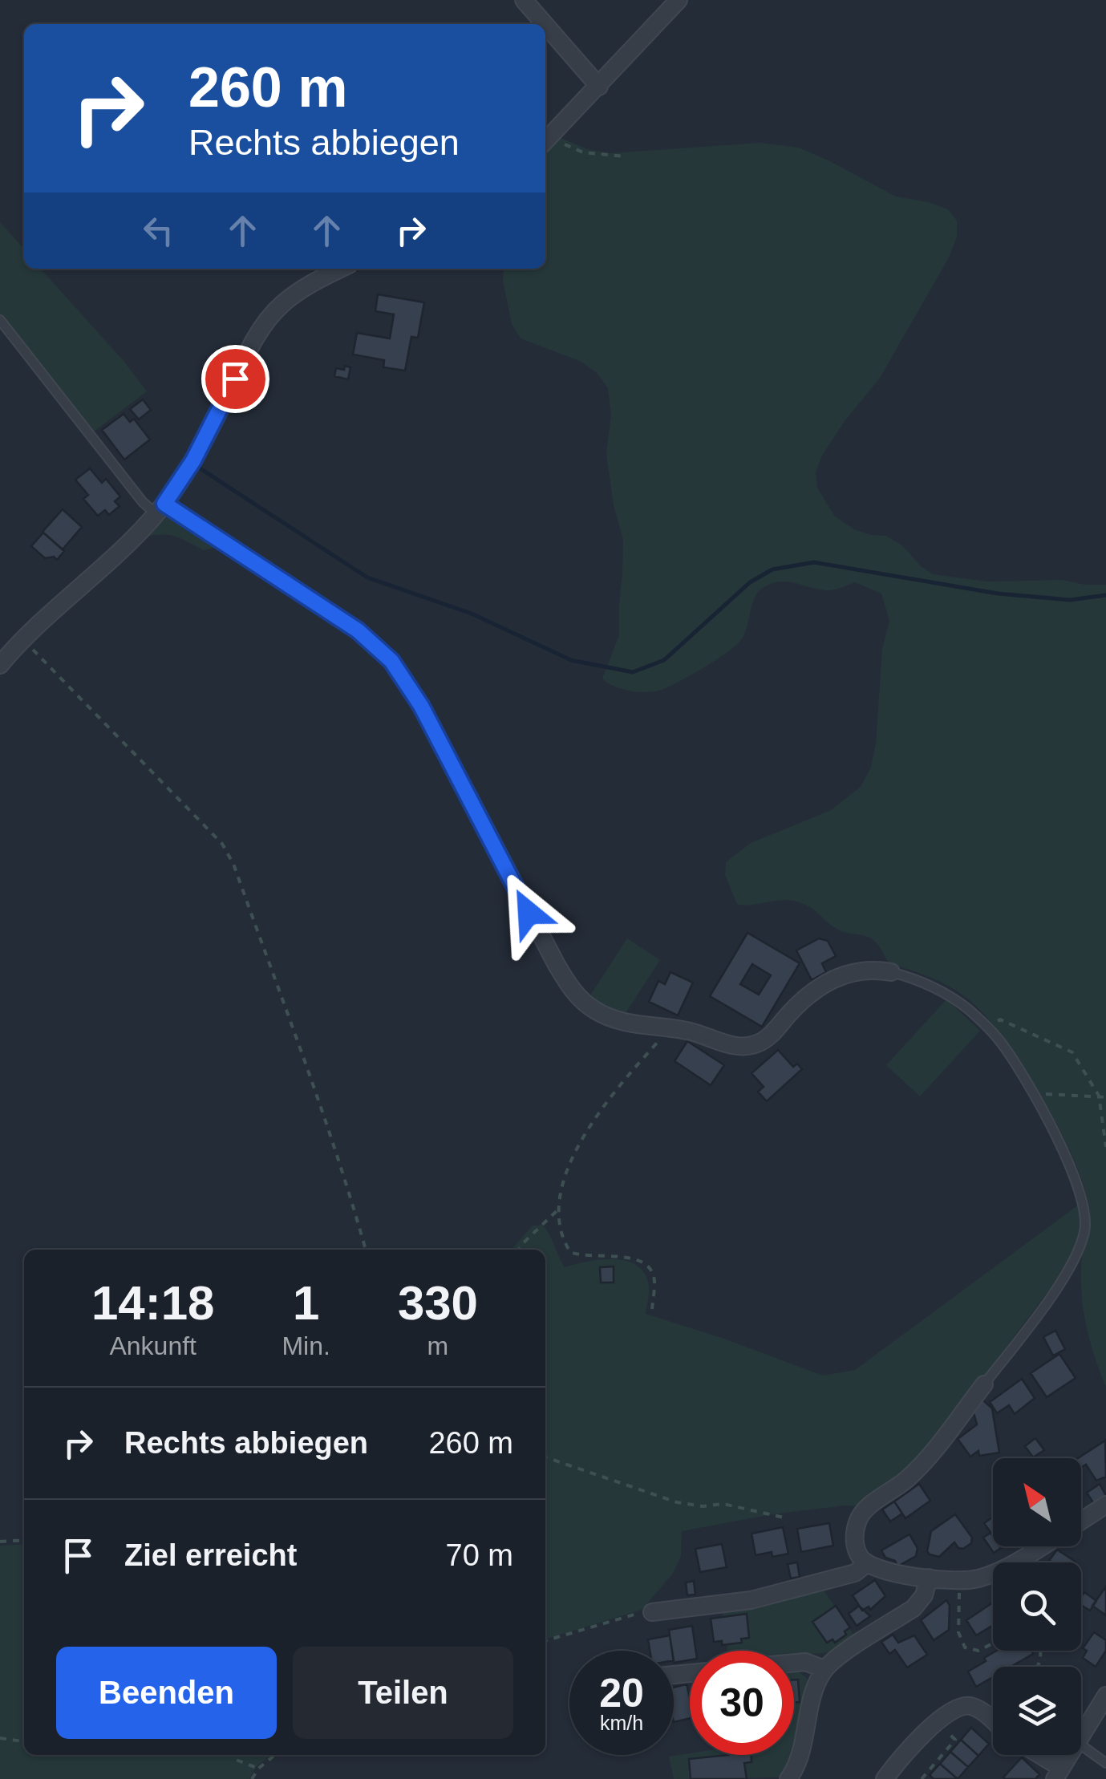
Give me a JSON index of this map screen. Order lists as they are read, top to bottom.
{
  "north": "top left",
  "page": {
    "turn": ["260 m", "Rechts abbiegen"],
    "eta": [
      "14:18",
      "Ankunft",
      "1",
      "Min.",
      "330",
      "m"
    ],
    "list": [
      {
        "name": "Rechts abbiegen",
        "value": "260 m"
      },
      {
        "name": "Ziel erreicht",
        "value": "70 m"
      }
    ],
    "buttons": ["Beenden", "Teilen"],
    "speed": "20 km/h",
    "limit": "30"
  }
}
